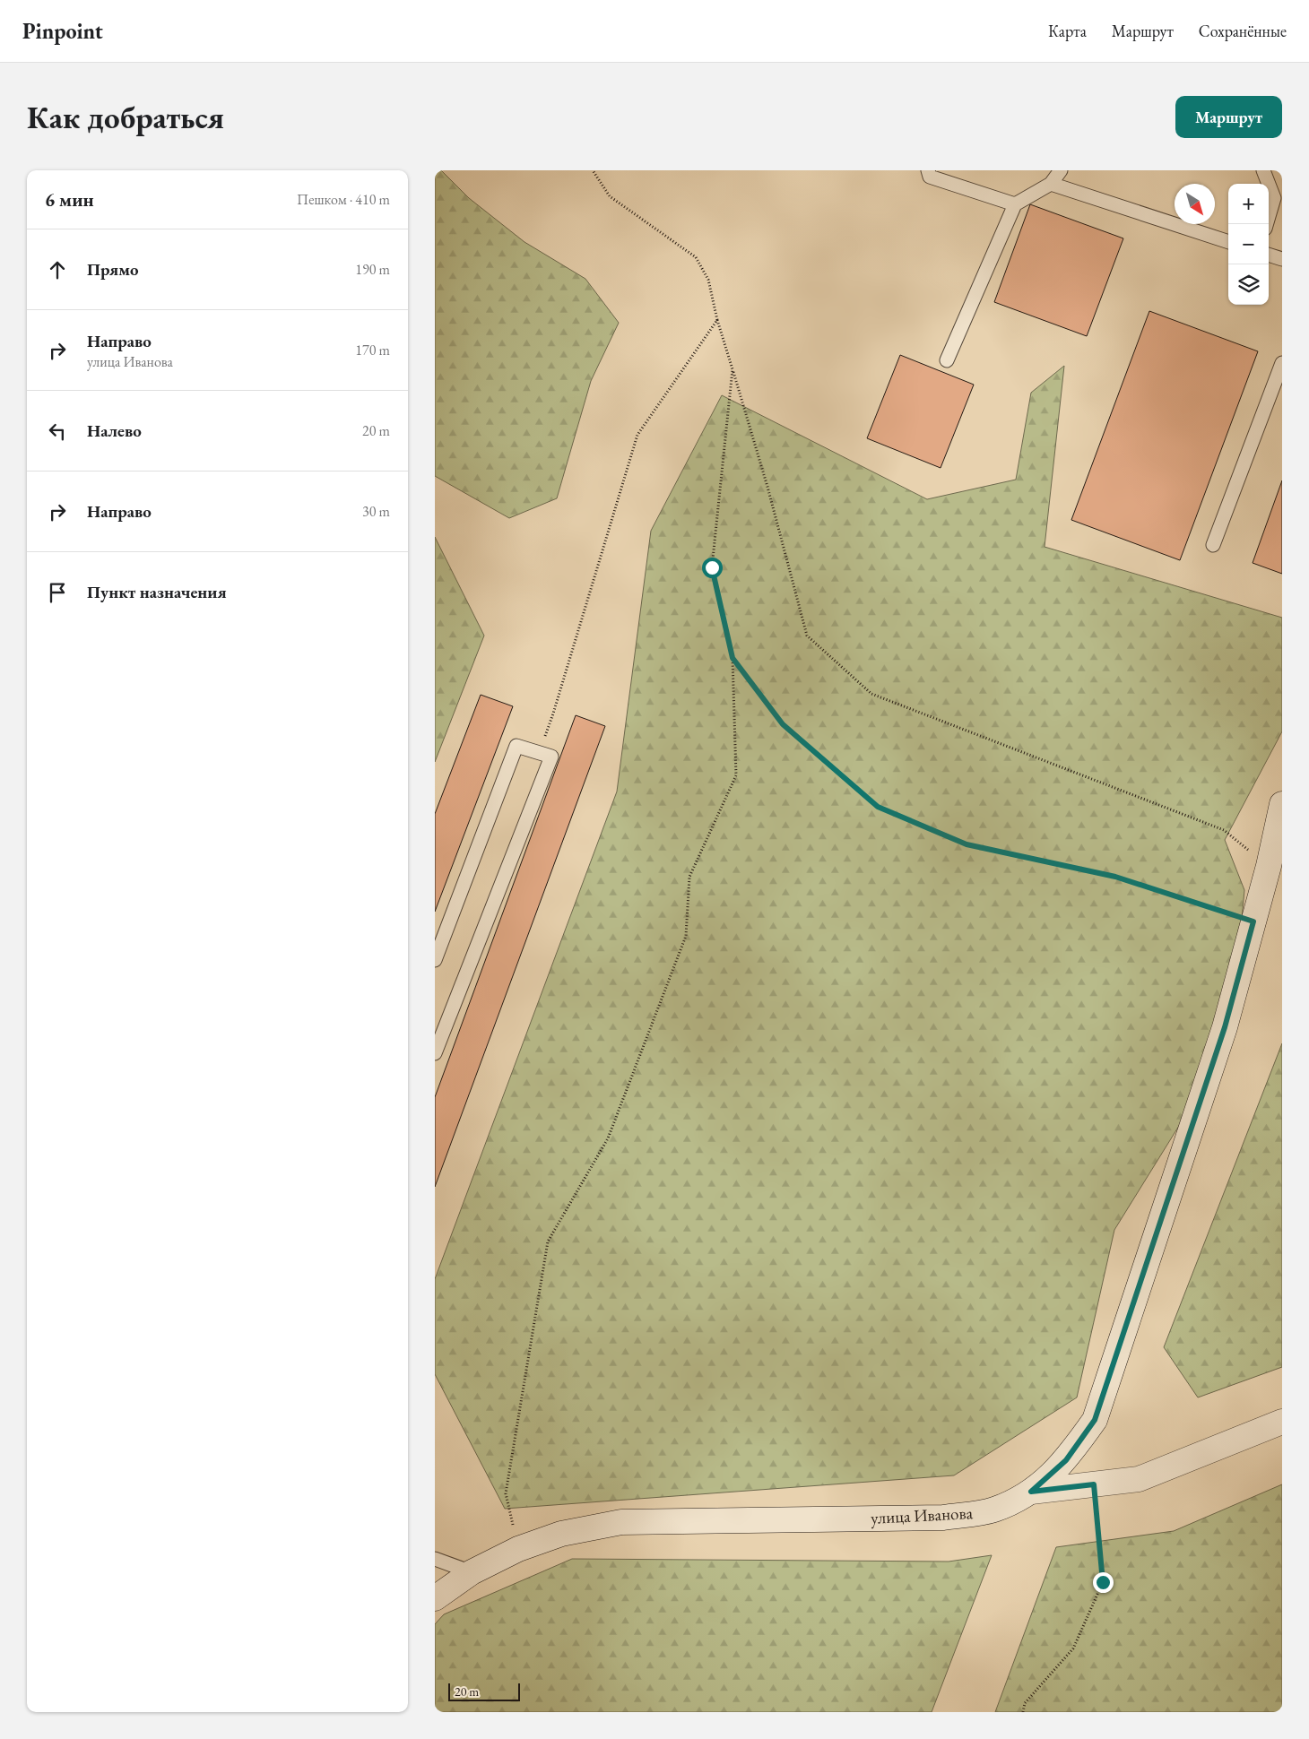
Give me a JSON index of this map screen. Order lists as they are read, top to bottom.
{
  "streets": {
    "main road": ["улица Иванова"]
  },
  "scale_bar": "20 m",
  "north": "bottom right",
  "page": {
    "header": "Pinpoint",
    "nav": ["Карта", "Маршрут", "Сохранённые"],
    "buttons": "Маршрут",
    "title": "Как добраться",
    "heading": ["6 мин", "Пешком · 410 m"],
    "map_buttons": ["+", "−"],
    "list": [
      ["Прямо", "190 m"],
      ["Направо", "улица Иванова", "170 m"],
      ["Налево", "20 m"],
      ["Направо", "30 m"],
      "Пункт назначения"
    ],
    "scale": "20 m"
  }
}
